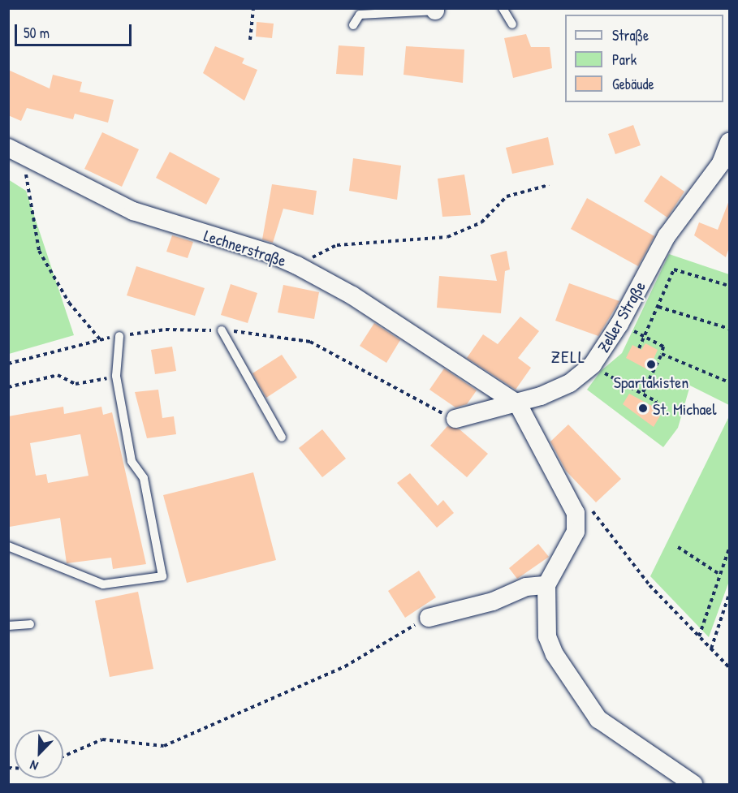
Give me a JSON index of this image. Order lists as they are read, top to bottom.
{
  "streets": {
    "street": ["Lechnerstraße", "Zeller Straße"]
  },
  "crossings": [
    ["Lechnerstraße", "Zeller Straße"]
  ],
  "districts": ["ZELL"],
  "places": ["Spartakisten", "St. Michael"],
  "legend": ["Straße", "Park", "Gebäude"],
  "scale_bar": "50 m",
  "north": "bottom left"
}
